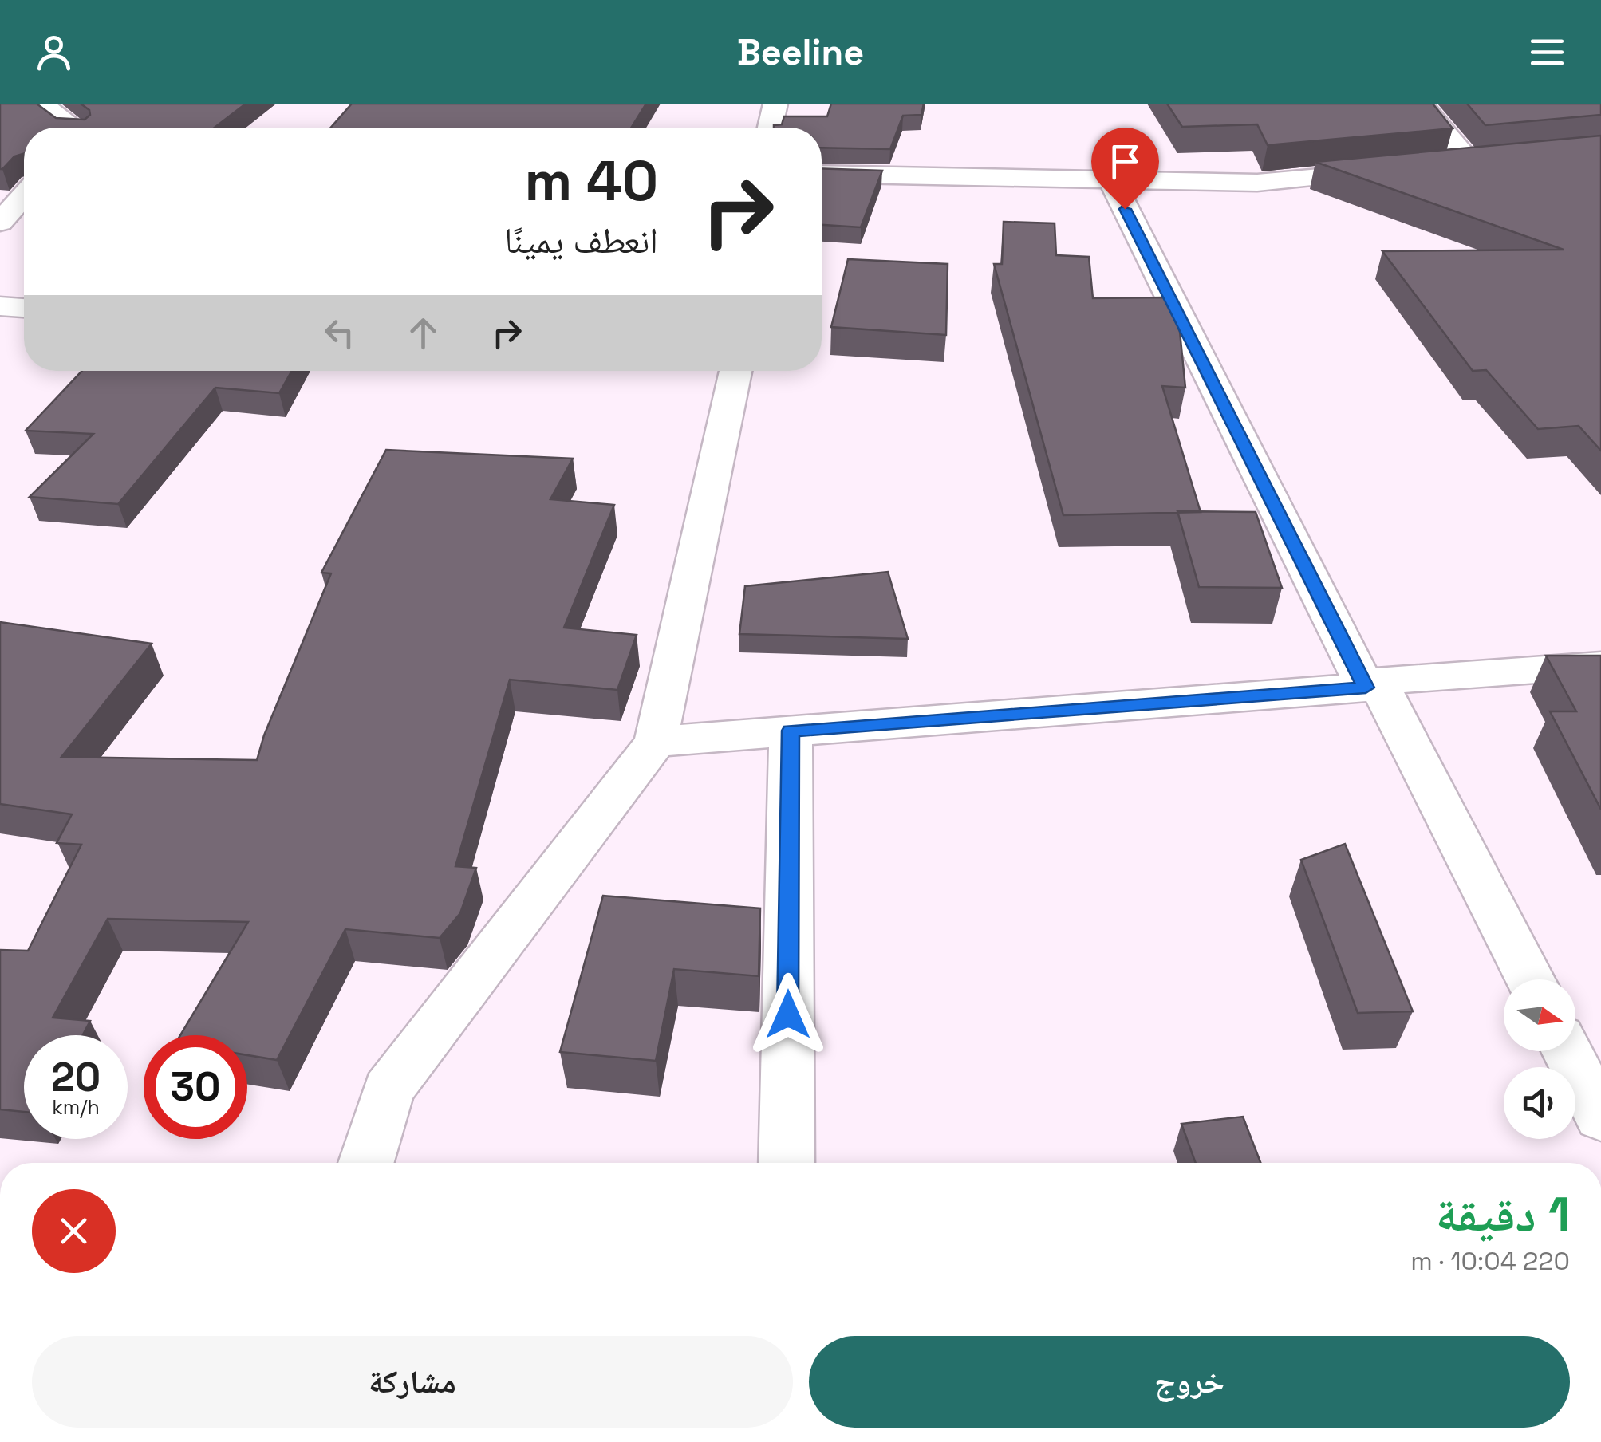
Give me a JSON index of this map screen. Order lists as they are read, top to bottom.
{
  "north": "right",
  "page": {
    "header": "Beeline",
    "turn": ["40 m", "انعطف يمينًا"],
    "speed": "20 km/h",
    "limit": "30",
    "heading": ["1 دقيقة", "220 m · 10:04"],
    "buttons": ["خروج", "مشاركة"]
  }
}
